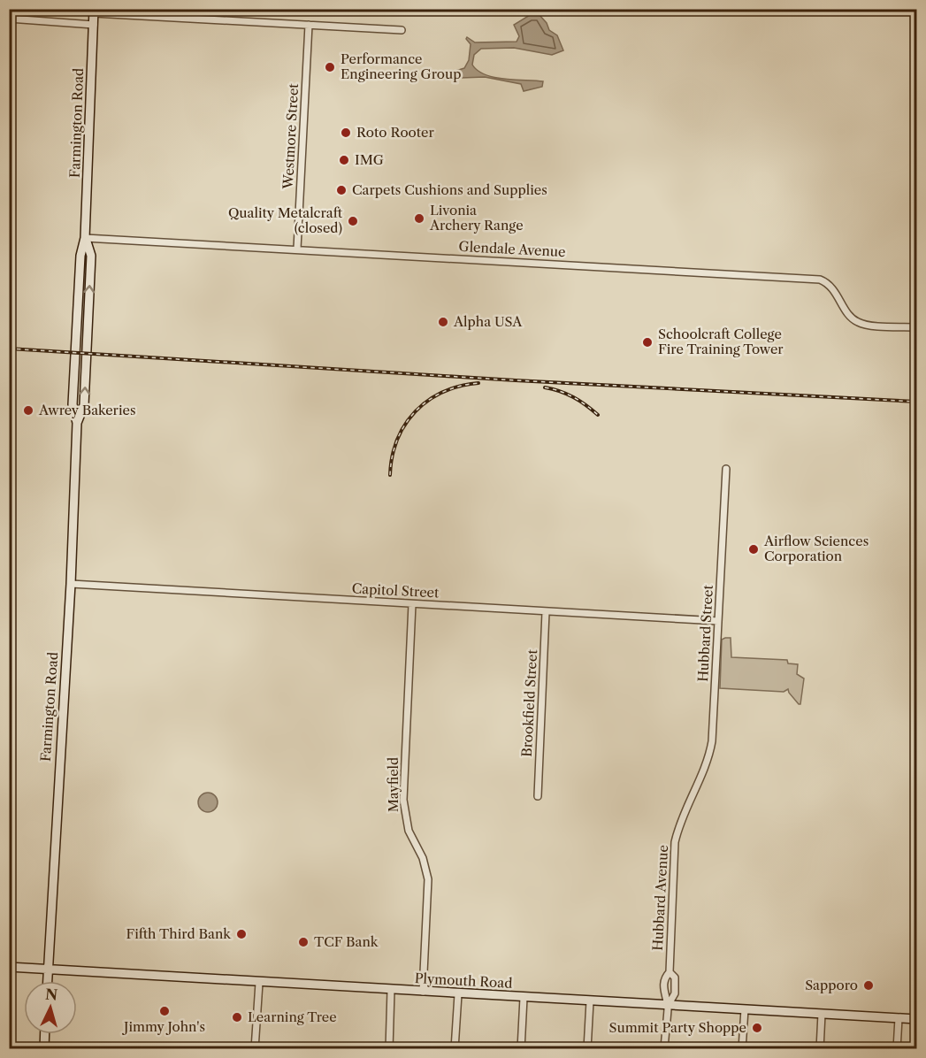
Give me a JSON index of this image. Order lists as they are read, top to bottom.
{
  "streets": {
    "main road": ["Farmington Road", "Plymouth Road"],
    "street": [
      "Westmore Street",
      "Glendale Avenue",
      "Capitol Street",
      "Hubbard Street",
      "Brookfield Street",
      "Mayfield",
      "Hubbard Avenue"
    ]
  },
  "crossings": [
    ["Farmington Road", "Glendale Avenue"],
    ["Farmington Road", "Capitol Street"],
    ["Farmington Road", "Plymouth Road"],
    ["Westmore Street", "Glendale Avenue"],
    ["Capitol Street", "Hubbard Street"],
    ["Capitol Street", "Brookfield Street"],
    ["Capitol Street", "Mayfield"],
    ["Hubbard Street", "Hubbard Avenue"],
    ["Mayfield", "Plymouth Road"],
    ["Hubbard Avenue", "Plymouth Road"]
  ],
  "places": [
    "Performance Engineering Group",
    "Roto Rooter",
    "IMG",
    "Carpets Cushions and Supplies",
    "Livonia Archery Range",
    "Quality Metalcraft (closed)",
    "Alpha USA",
    "Schoolcraft College Fire Training Tower",
    "Awrey Bakeries",
    "Airflow Sciences Corporation",
    "Fifth Third Bank",
    "TCF Bank",
    "Sapporo",
    "Jimmy John's",
    "Learning Tree",
    "Summit Party Shoppe"
  ],
  "north": "top"
}
